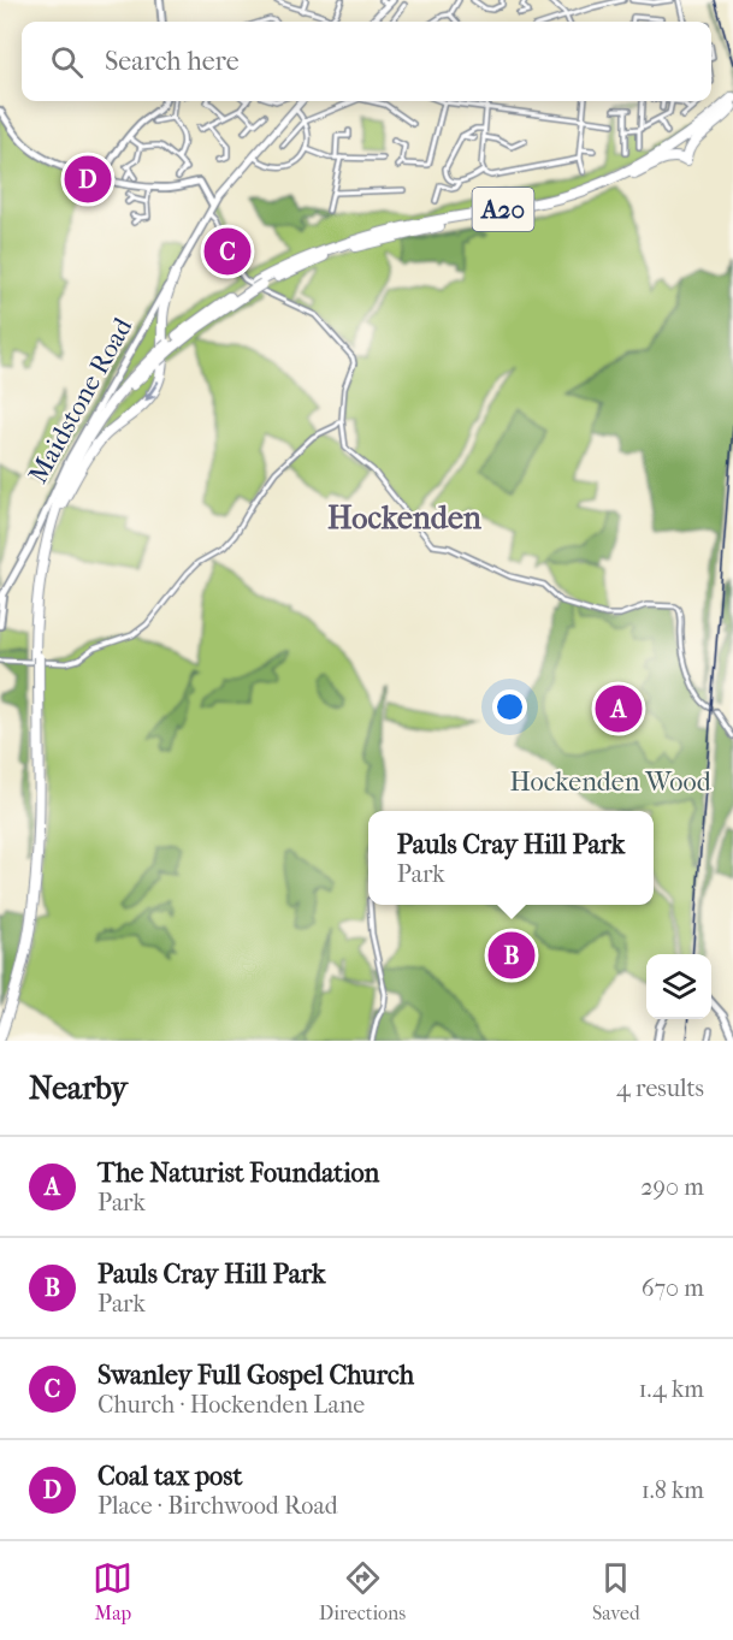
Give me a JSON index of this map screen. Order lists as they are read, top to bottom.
{
  "streets": {
    "highway": ["A20"],
    "main road": ["Maidstone Road"]
  },
  "crossings": [
    ["A20", "Maidstone Road"]
  ],
  "districts": ["Hockenden"],
  "parks": ["Hockenden Wood"],
  "page": {
    "search": "Search here",
    "pins": [
      "D",
      "C",
      "A",
      "B"
    ],
    "popup": ["Pauls Cray Hill Park", "Park"],
    "heading": ["Nearby", "4 results"],
    "list": [
      {
        "mark": "A",
        "name": "The Naturist Foundation",
        "note": "Park",
        "value": "290 m"
      },
      {
        "mark": "B",
        "name": "Pauls Cray Hill Park",
        "note": "Park",
        "value": "670 m"
      },
      {
        "mark": "C",
        "name": "Swanley Full Gospel Church",
        "note": "Church · Hockenden Lane",
        "value": "1.4 km"
      },
      {
        "mark": "D",
        "name": "Coal tax post",
        "note": "Place · Birchwood Road",
        "value": "1.8 km"
      }
    ],
    "nav": ["Map", "Directions", "Saved"]
  }
}
